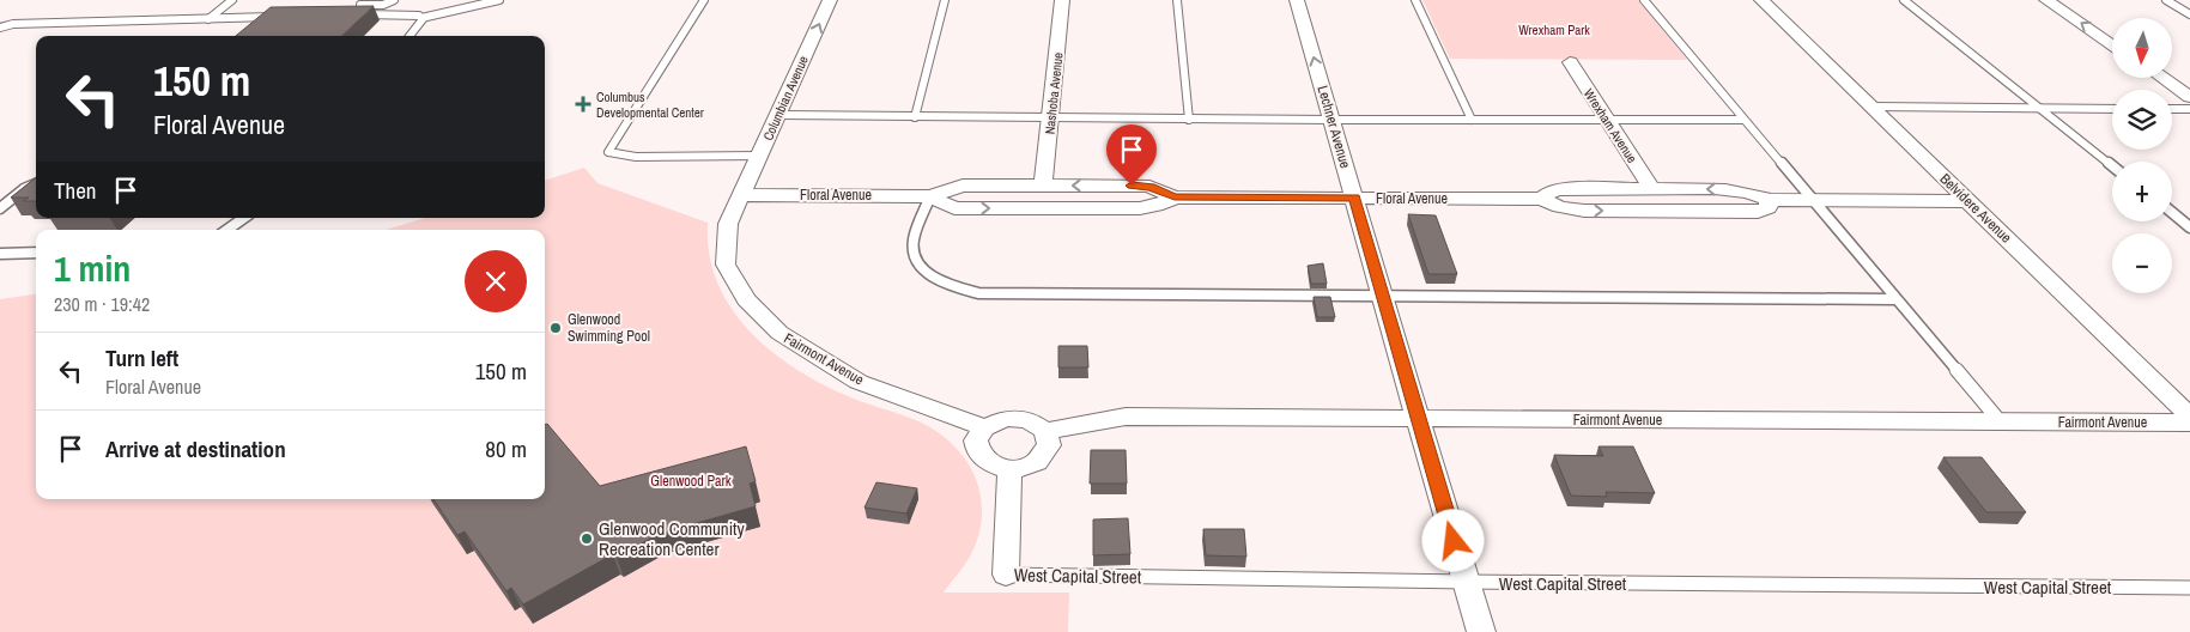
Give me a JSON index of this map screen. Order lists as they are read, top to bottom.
{
  "streets": {
    "street": [
      "Nashoba Avenue",
      "Columbian Avenue",
      "Wrexham Avenue",
      "Lechner Avenue",
      "Floral Avenue",
      "Belvidere Avenue",
      "Fairmont Avenue",
      "West Capital Street"
    ]
  },
  "crossings": [
    ["Nashoba Avenue", "Floral Avenue"],
    ["Columbian Avenue", "Floral Avenue"],
    ["Columbian Avenue", "Fairmont Avenue"],
    ["Wrexham Avenue", "Floral Avenue"],
    ["Lechner Avenue", "Floral Avenue"],
    ["Lechner Avenue", "Fairmont Avenue"],
    ["Lechner Avenue", "West Capital Street"],
    ["Floral Avenue", "Belvidere Avenue"],
    ["Floral Avenue", "Fairmont Avenue"],
    ["Fairmont Avenue", "West Capital Street"]
  ],
  "one_way": ["Columbian Avenue"],
  "parks": ["Wrexham Park", "Glenwood Park"],
  "places": {
    "health": ["Columbus Developmental Center"],
    "other": ["Glenwood Swimming Pool", "Glenwood Community Recreation Center"]
  },
  "north": "bottom",
  "page": {
    "map_buttons": ["+", "−"],
    "turn": ["150 m", "Floral Avenue"],
    "then": "Then",
    "heading": ["1 min", "230 m · 19:42"],
    "list": [
      {
        "name": "Turn left",
        "note": "Floral Avenue",
        "value": "150 m"
      },
      {
        "name": "Arrive at destination",
        "value": "80 m"
      }
    ]
  }
}
